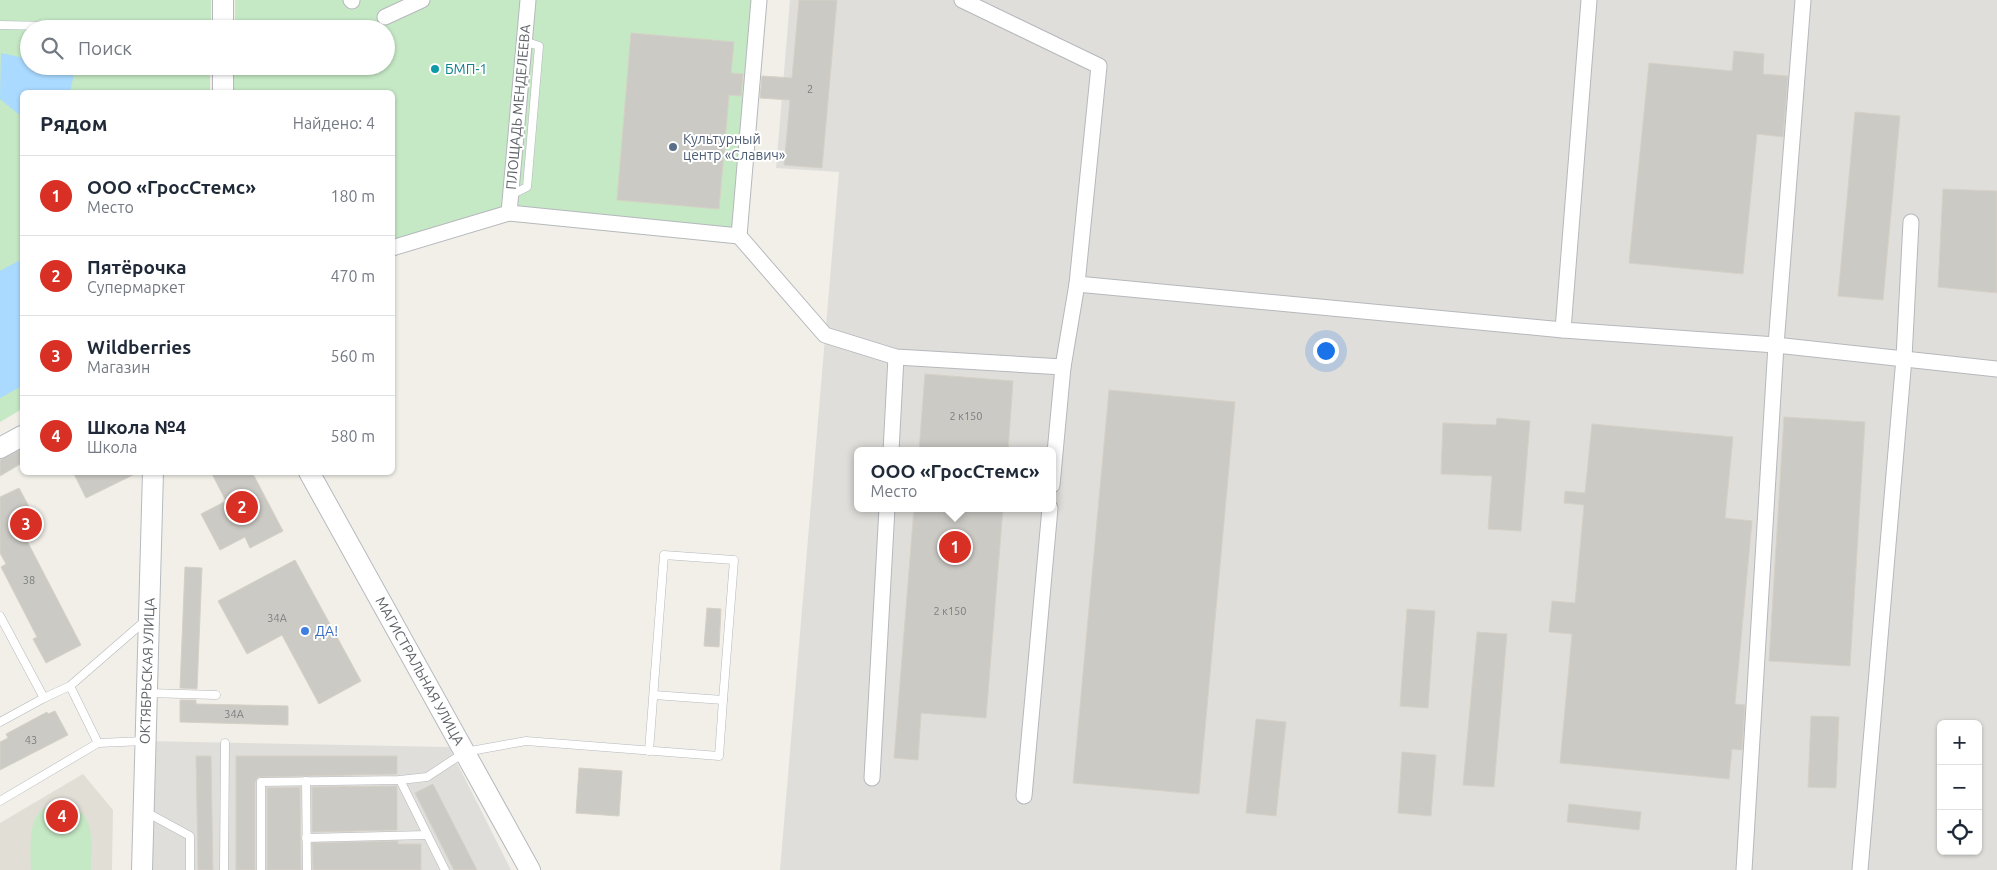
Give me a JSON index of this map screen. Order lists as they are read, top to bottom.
{
  "streets": {
    "main road": ["ОКТЯБРЬСКАЯ УЛИЦА", "МАГИСТРАЛЬНАЯ УЛИЦА"],
    "street": ["ПЛОЩАДЬ МЕНДЕЛЕЕВА"]
  },
  "places": ["БМП-1", "Культурный центр «Славич»", "ДА!"],
  "house_numbers": [
    "2",
    "2 к150",
    "38",
    "2 к150",
    "34А",
    "34А",
    "43"
  ],
  "page": {
    "search": "Поиск",
    "heading": ["Рядом", "Найдено: 4"],
    "list": [
      {
        "mark": "1",
        "name": "ООО «ГросСтемс»",
        "note": "Место",
        "value": "180 m"
      },
      {
        "mark": "2",
        "name": "Пятёрочка",
        "note": "Супермаркет",
        "value": "470 m"
      },
      {
        "mark": "3",
        "name": "Wildberries",
        "note": "Магазин",
        "value": "560 m"
      },
      {
        "mark": "4",
        "name": "Школа №4",
        "note": "Школа",
        "value": "580 m"
      }
    ],
    "popup": ["ООО «ГросСтемс»", "Место"],
    "pins": [
      "2",
      "3",
      "1",
      "4"
    ],
    "map_buttons": ["+", "−"]
  }
}
